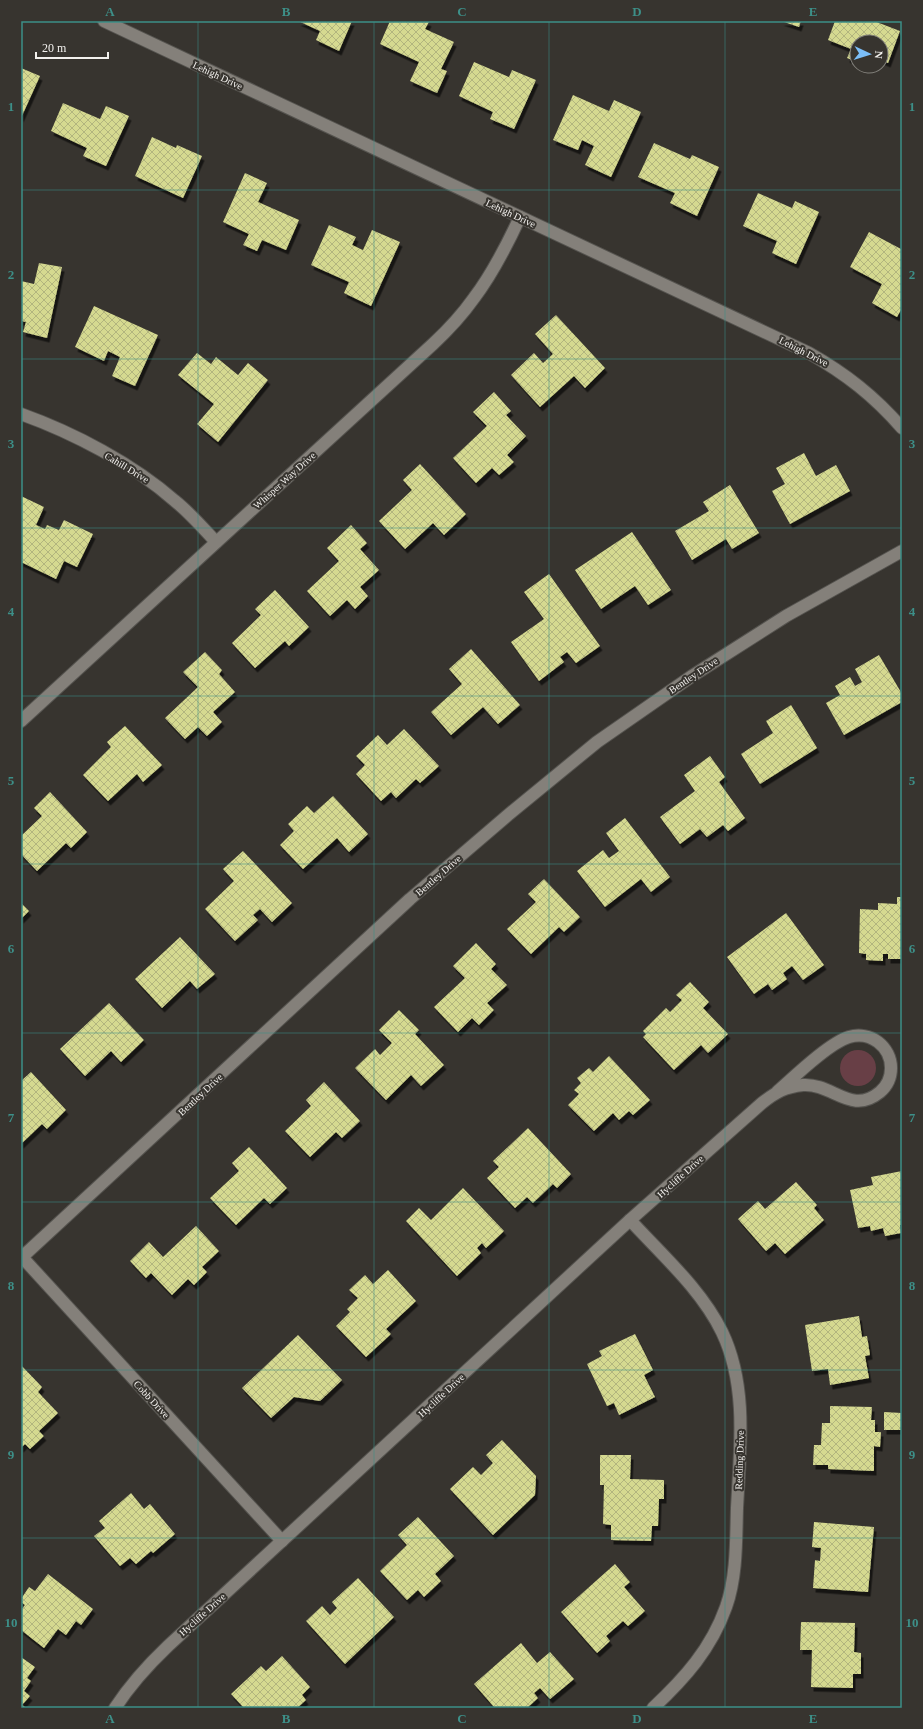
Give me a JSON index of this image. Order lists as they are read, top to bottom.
{
  "streets": {
    "street": [
      "Lehigh Drive",
      "Cahill Drive",
      "Whisper Way Drive",
      "Bentley Drive",
      "Hycliffe Drive",
      "Cobb Drive",
      "Redding Drive"
    ]
  },
  "crossings": [
    ["Lehigh Drive", "Whisper Way Drive"],
    ["Cahill Drive", "Whisper Way Drive"],
    ["Bentley Drive", "Cobb Drive"],
    ["Hycliffe Drive", "Cobb Drive"],
    ["Hycliffe Drive", "Redding Drive"]
  ],
  "scale_bar": "20 m",
  "north": "right",
  "grid": {
    "columns": [
      "A",
      "B",
      "C",
      "D",
      "E"
    ],
    "rows": [
      "1",
      "2",
      "3",
      "4",
      "5",
      "6",
      "7",
      "8",
      "9",
      "10"
    ]
  }
}
